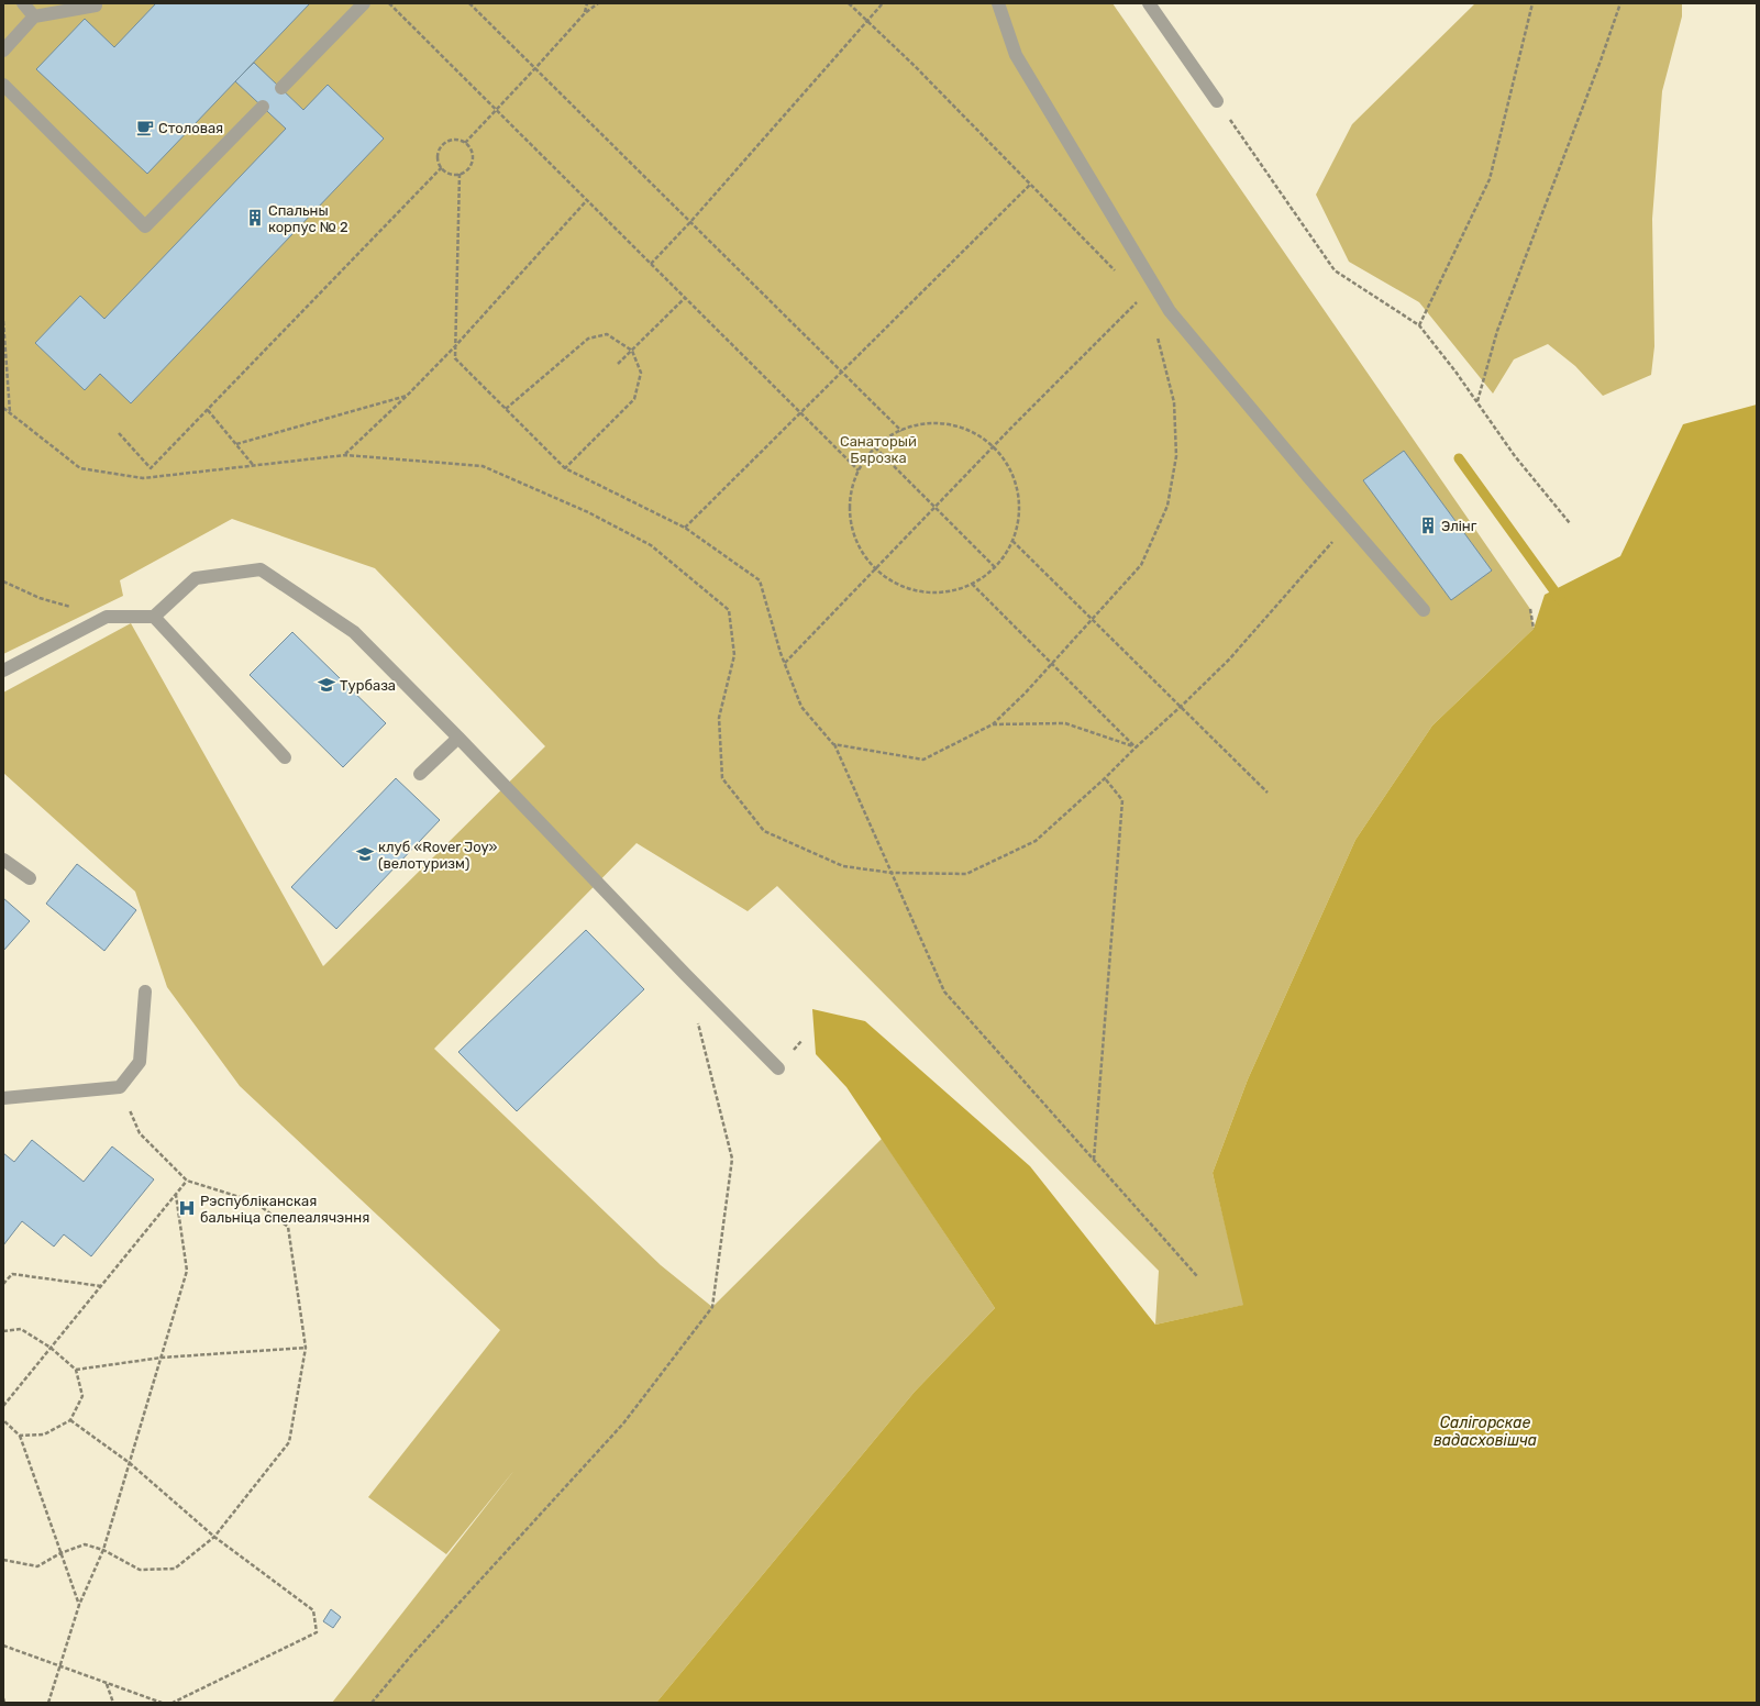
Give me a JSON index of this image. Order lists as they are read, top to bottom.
{
  "water": ["Салігорскае вадасховішча"],
  "parks": ["Санаторый Бярозка"],
  "places": {
    "cafe": ["Столовая"],
    "building": ["Спальны корпус № 2", "Элінг"],
    "school or university": ["Турбаза", "клуб «Rover Joy» (велотуризм)"],
    "hospital": ["Рэспубліканская бальніца спелеалячэння"]
  }
}
